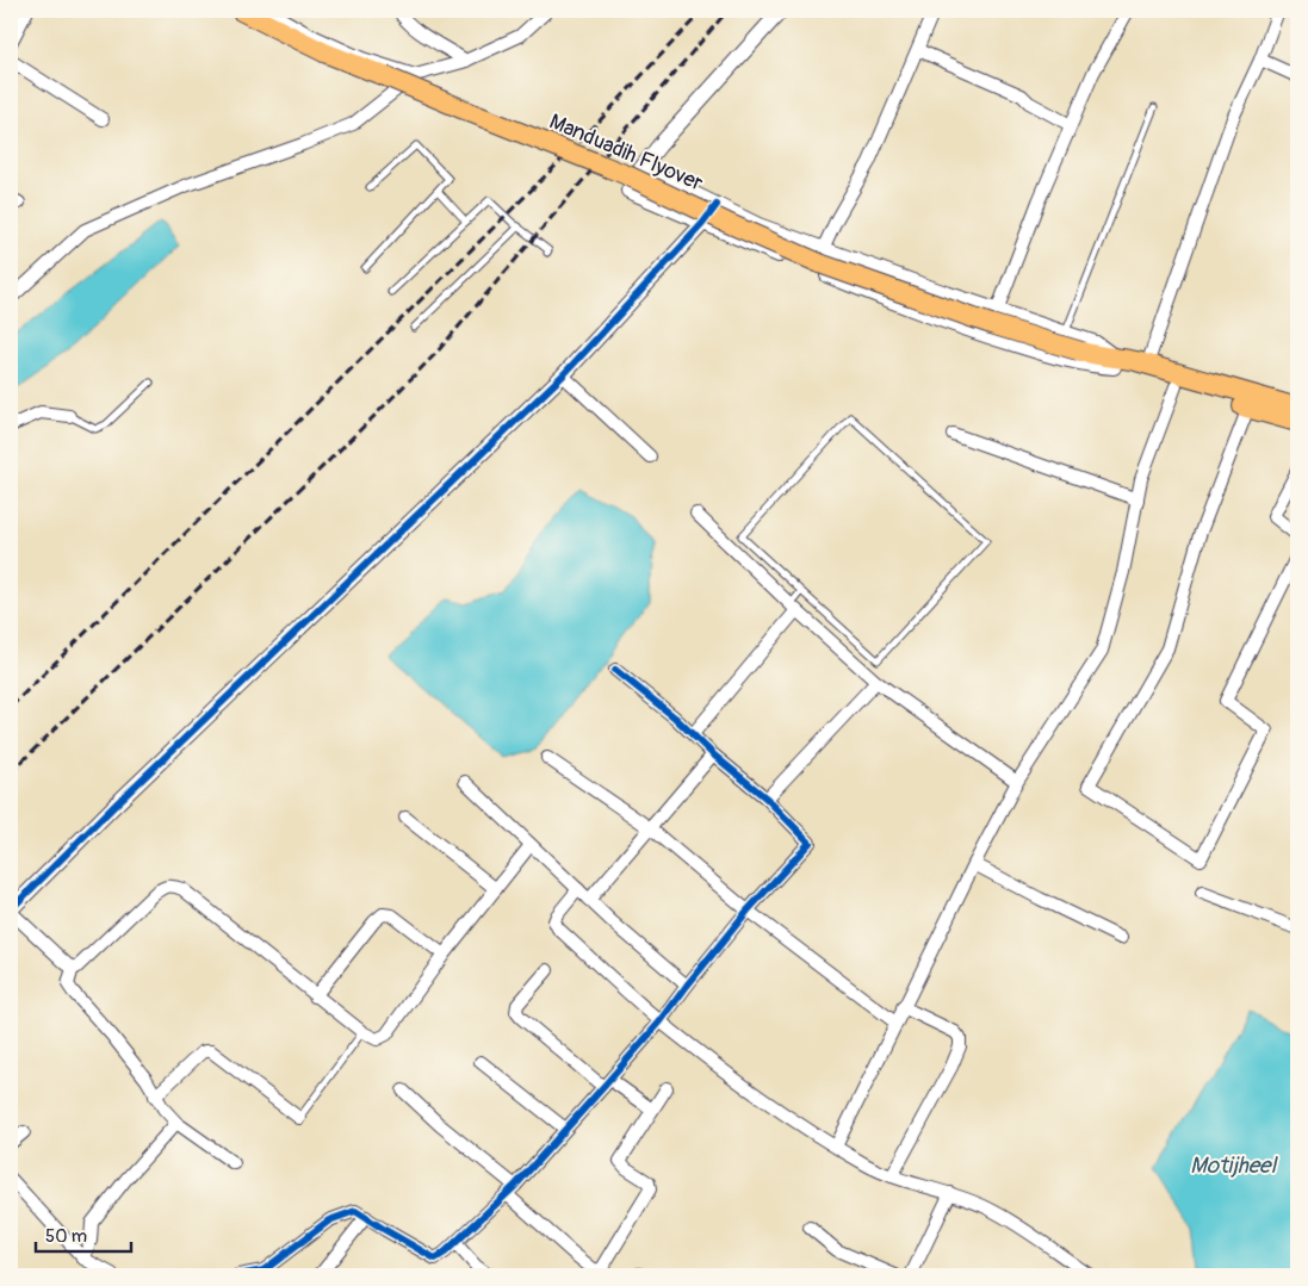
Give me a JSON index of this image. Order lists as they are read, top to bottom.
{
  "streets": {
    "main road": ["Manduadih Flyover"]
  },
  "water": ["Motijheel"],
  "scale_bar": "50 m"
}
